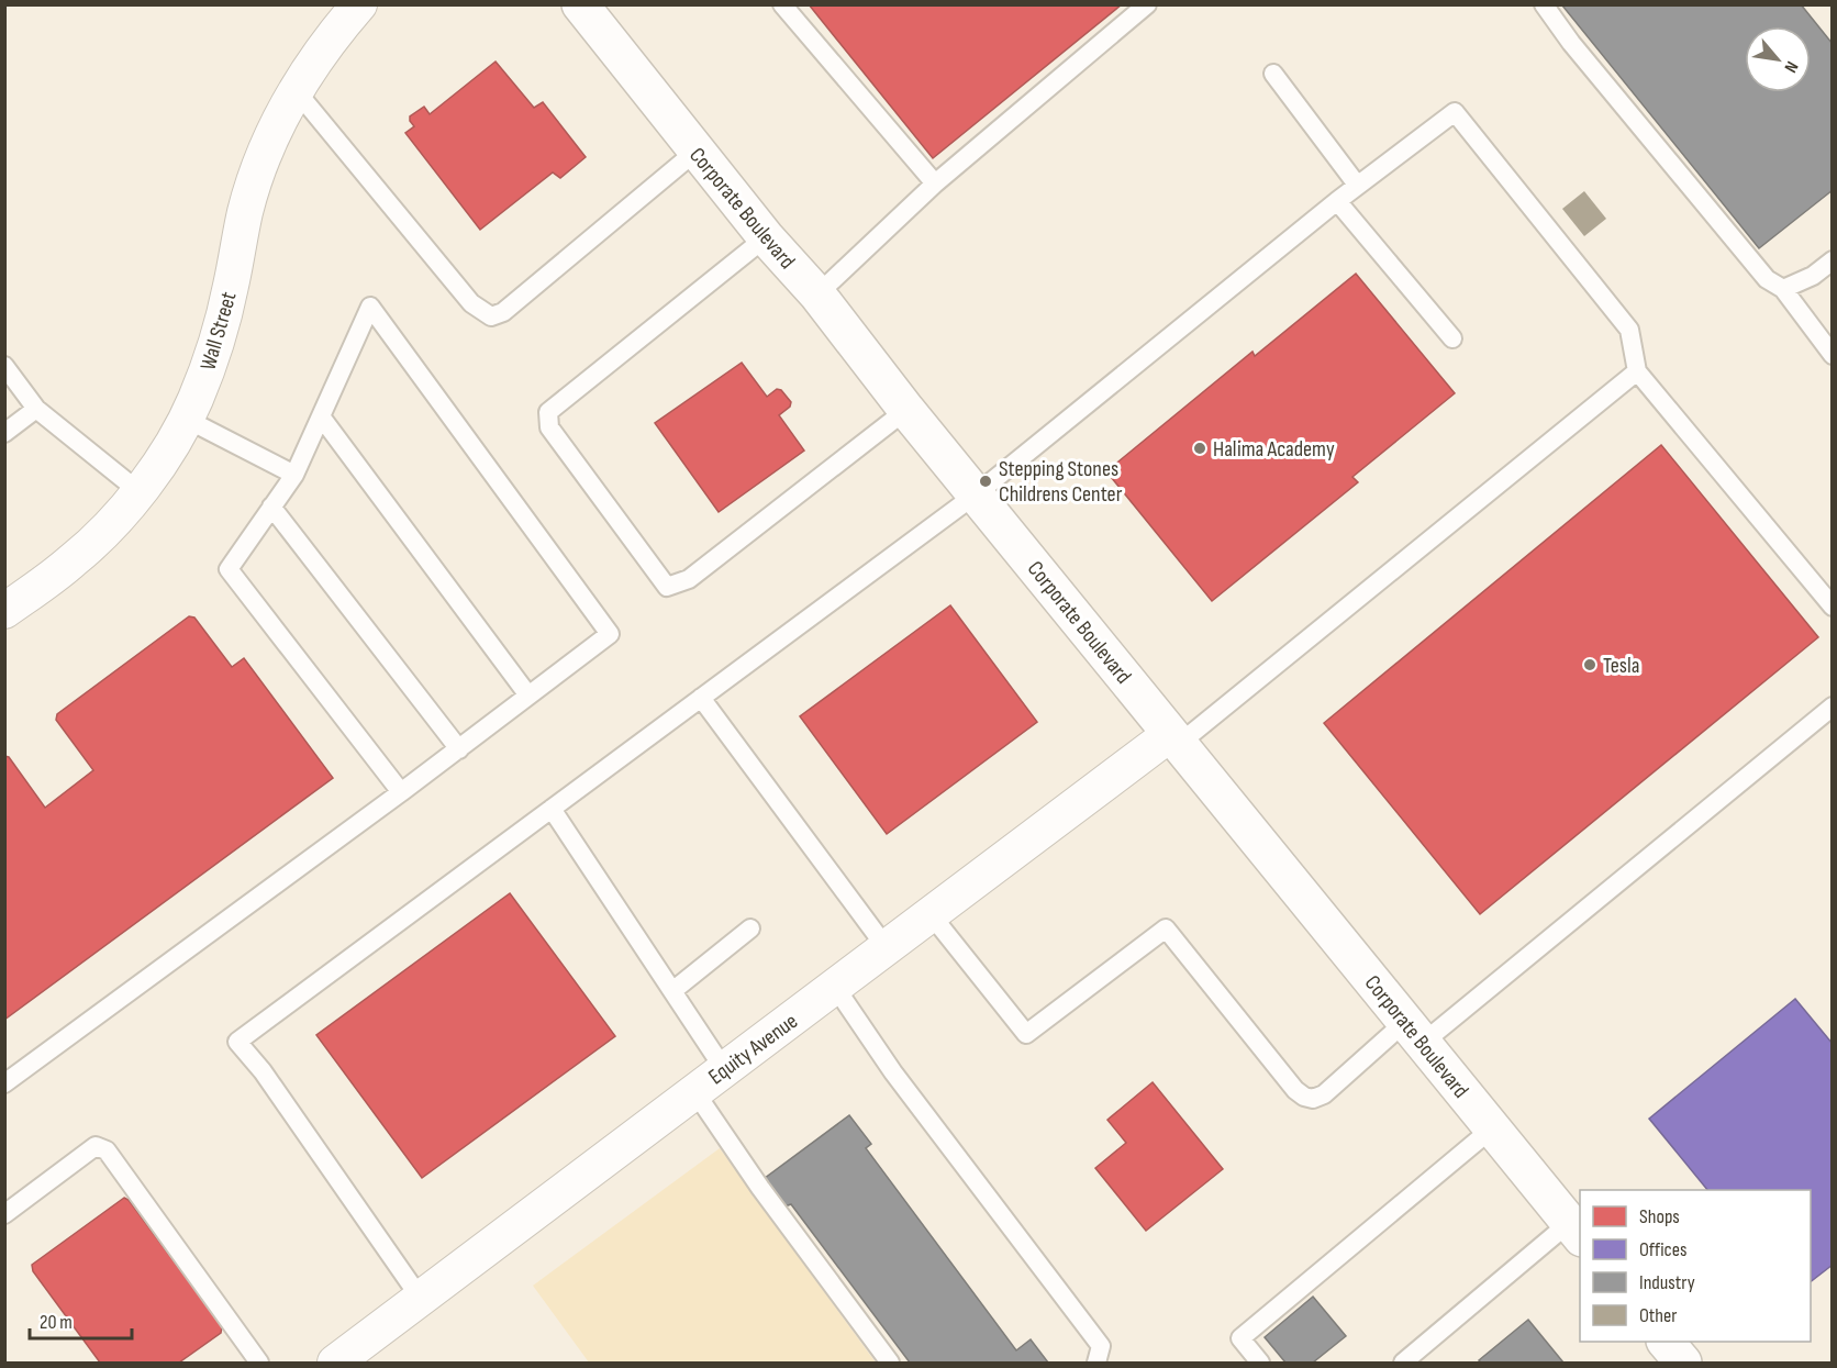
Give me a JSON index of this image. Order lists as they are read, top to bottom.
{
  "streets": {
    "street": ["Corporate Boulevard", "Wall Street", "Equity Avenue"]
  },
  "crossings": [
    ["Corporate Boulevard", "Equity Avenue"]
  ],
  "places": ["Halima Academy", "Stepping Stones Childrens Center", "Tesla"],
  "legend": [
    "Shops",
    "Offices",
    "Industry",
    "Other"
  ],
  "scale_bar": "20 m",
  "north": "bottom right"
}
